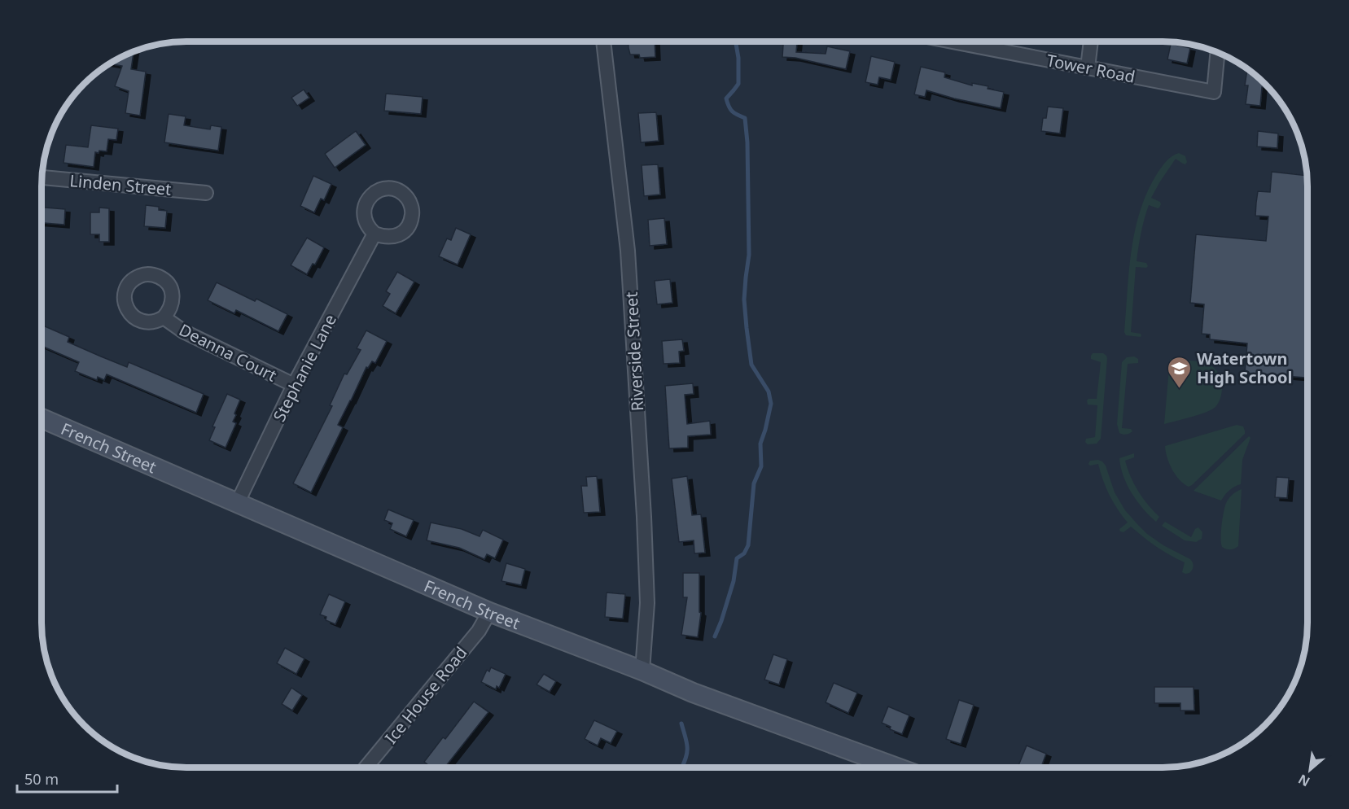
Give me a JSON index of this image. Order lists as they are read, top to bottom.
{
  "streets": {
    "street": [
      "Tower Road",
      "Linden Street",
      "Riverside Street",
      "Deanna Court",
      "Stephanie Lane",
      "French Street",
      "Ice House Road"
    ]
  },
  "crossings": [
    ["Riverside Street", "French Street"],
    ["Deanna Court", "Stephanie Lane"],
    ["Stephanie Lane", "French Street"],
    ["French Street", "Ice House Road"]
  ],
  "places": {
    "school or university": ["Watertown High School"]
  },
  "scale_bar": "50 m",
  "north": "bottom left"
}
